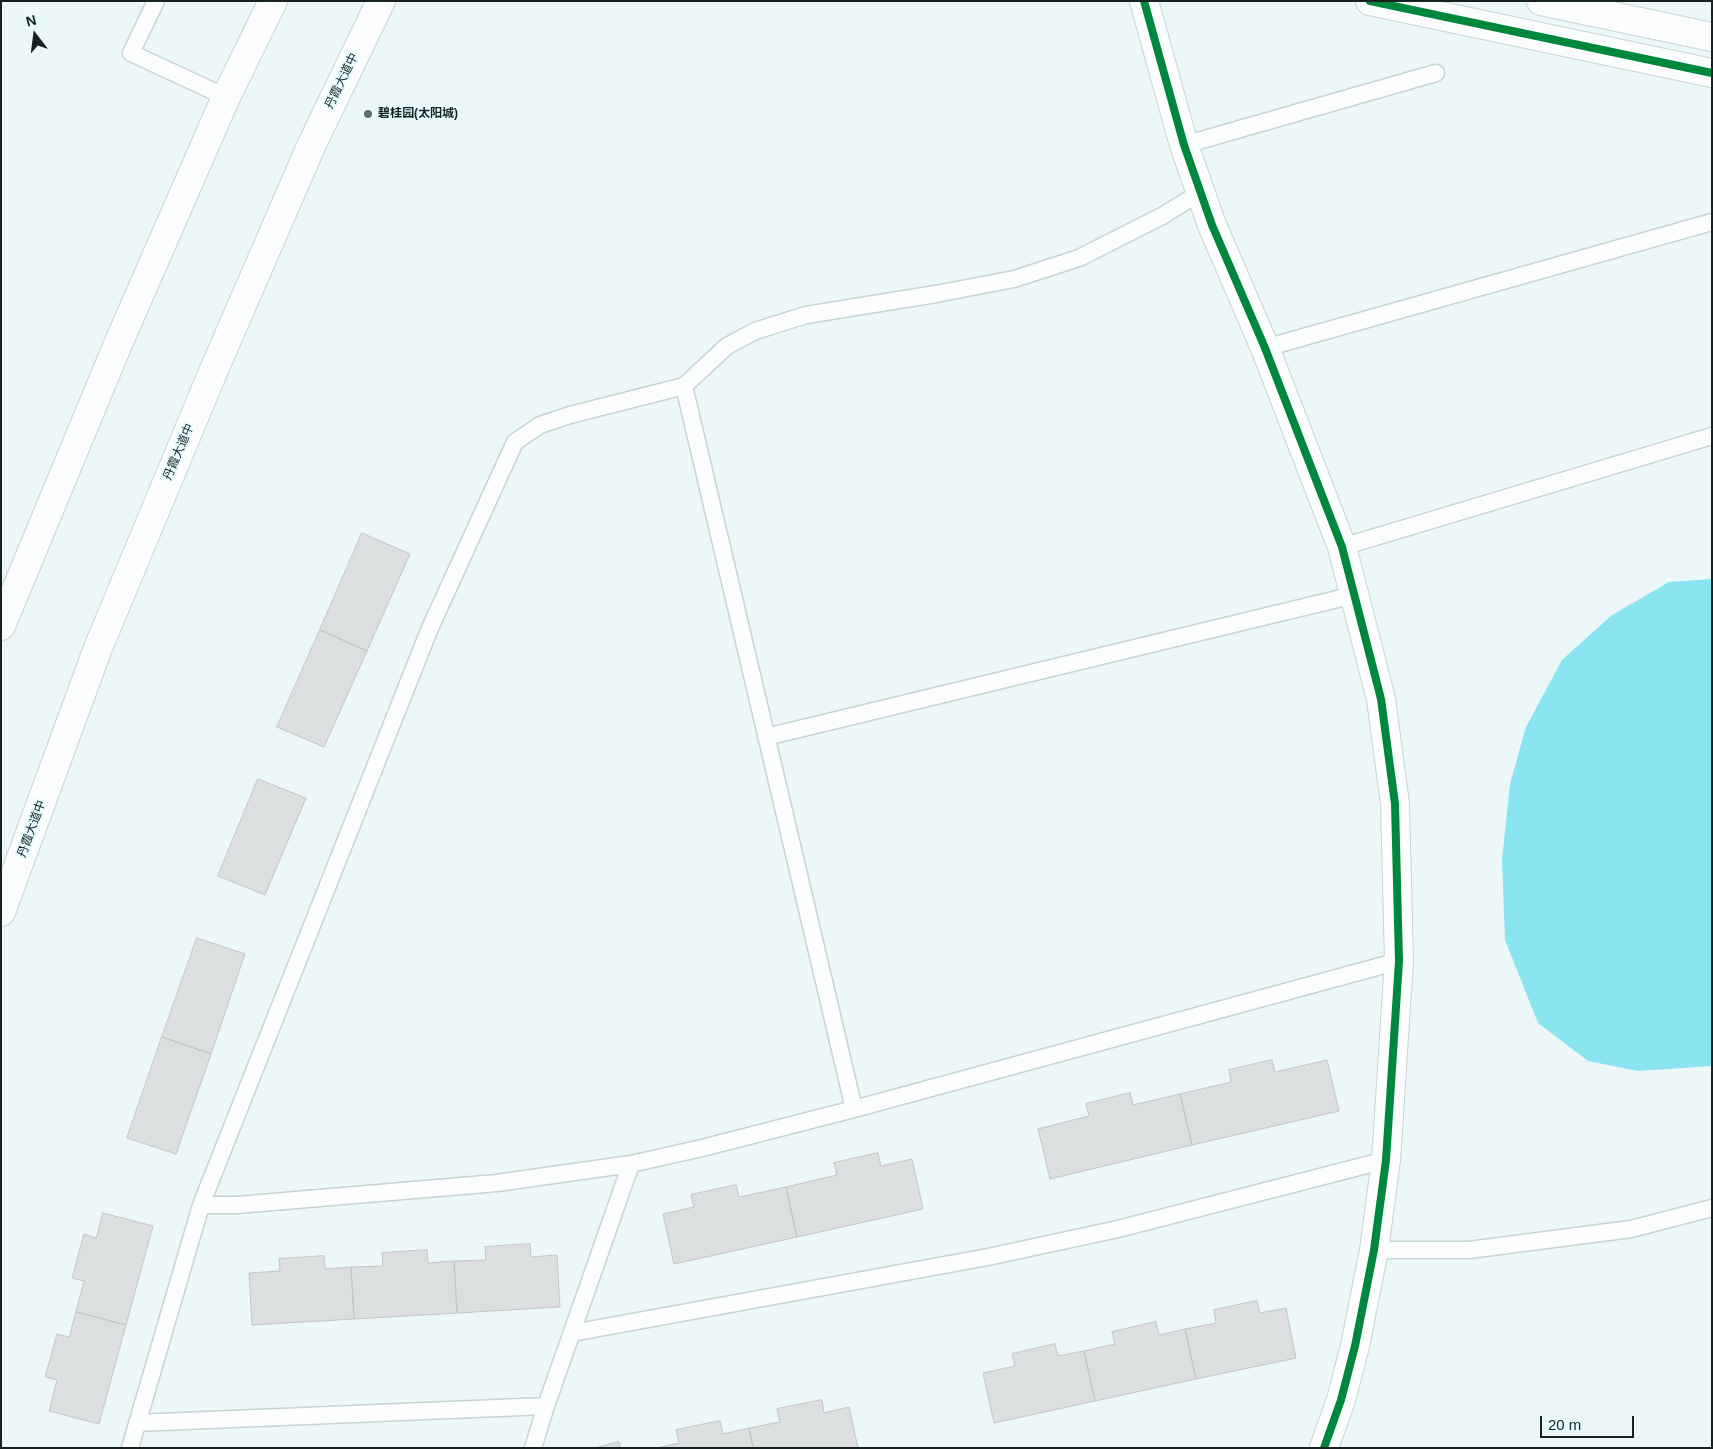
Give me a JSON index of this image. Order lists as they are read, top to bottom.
{
  "streets": {
    "street": ["丹霞大道中"]
  },
  "places": ["碧桂园(太阳城)"],
  "scale_bar": "20 m",
  "north": "top"
}
